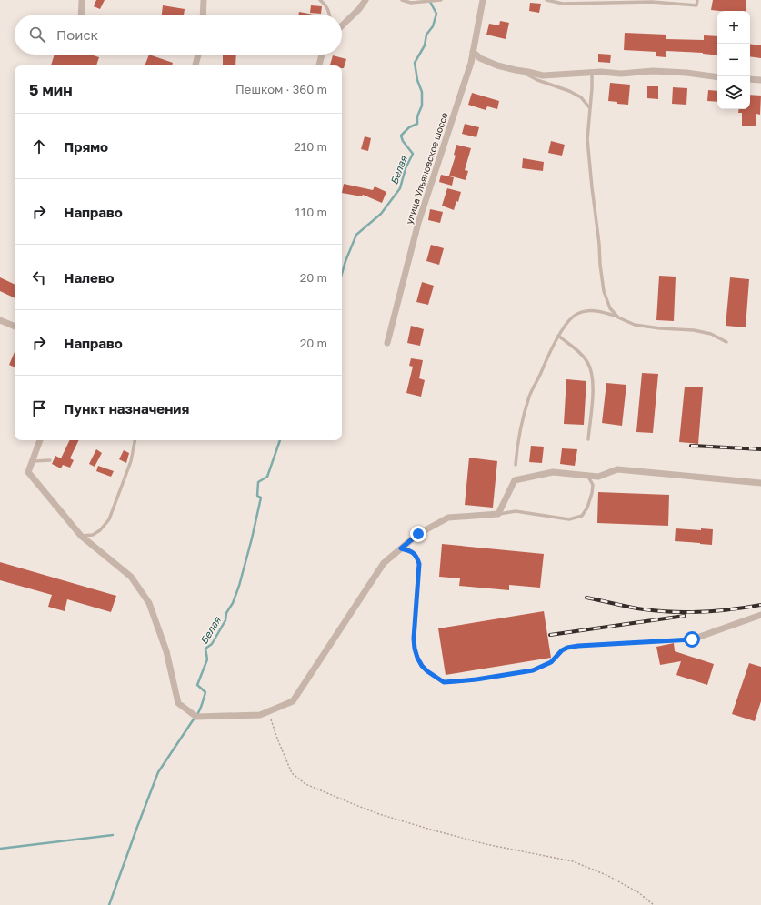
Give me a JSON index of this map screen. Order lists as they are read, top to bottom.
{
  "streets": {
    "street": ["улица Ульяновское шоссе"]
  },
  "water": ["Белая"],
  "page": {
    "map_buttons": ["+", "−"],
    "search": "Поиск",
    "heading": ["5 мин", "Пешком · 360 m"],
    "list": [
      ["Прямо", "210 m"],
      ["Направо", "110 m"],
      ["Налево", "20 m"],
      ["Направо", "20 m"],
      "Пункт назначения"
    ]
  }
}
